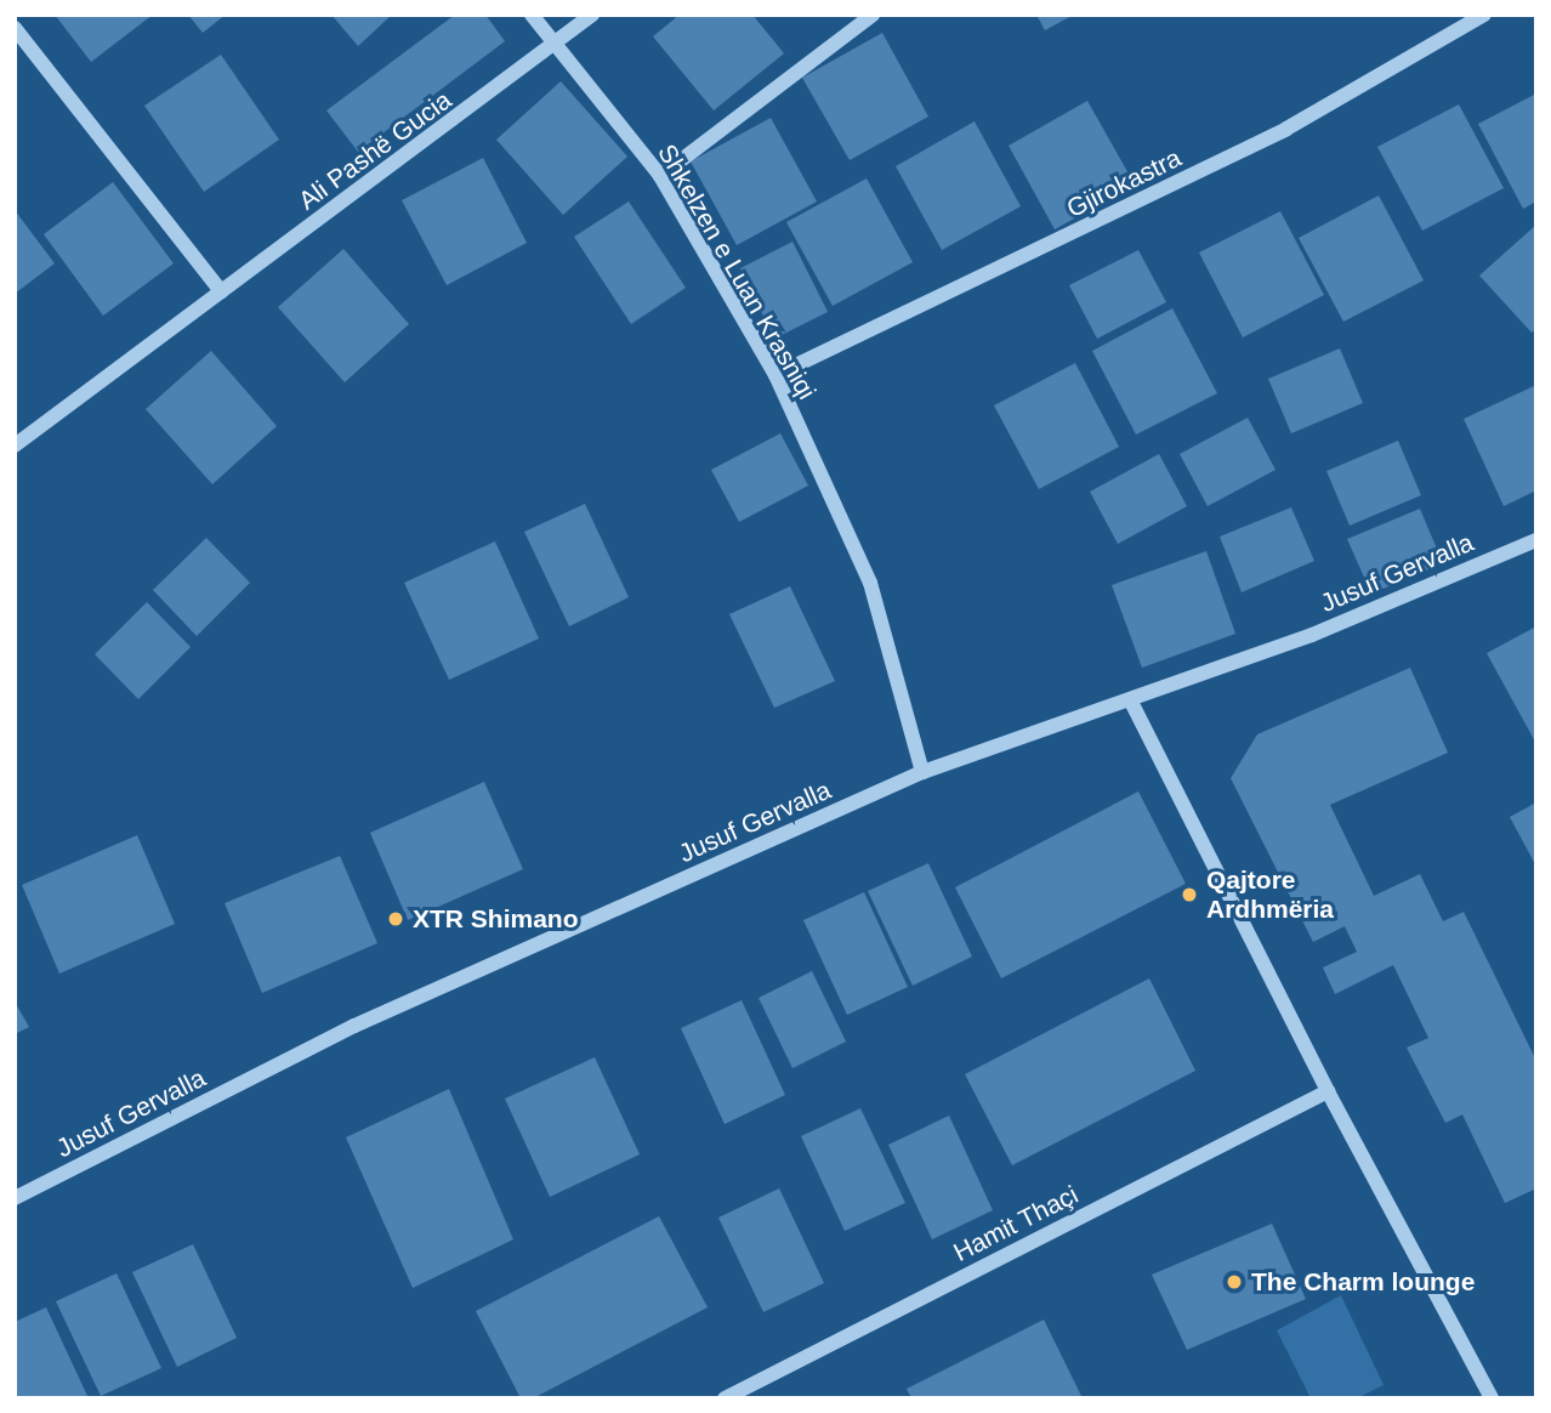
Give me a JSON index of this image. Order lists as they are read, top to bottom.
{
  "streets": {
    "street": [
      "Ali Pashë Gucia",
      "Gjirokastra",
      "Shkelzen e Luan Krasniqi",
      "Jusuf Gervalla",
      "Hamit Thaçi"
    ]
  },
  "crossings": [
    ["Ali Pashë Gucia", "Shkelzen e Luan Krasniqi"],
    ["Gjirokastra", "Shkelzen e Luan Krasniqi"],
    ["Shkelzen e Luan Krasniqi", "Jusuf Gervalla"]
  ],
  "places": ["Qajtore Ardhmëria", "XTR Shimano", "The Charm lounge"]
}
